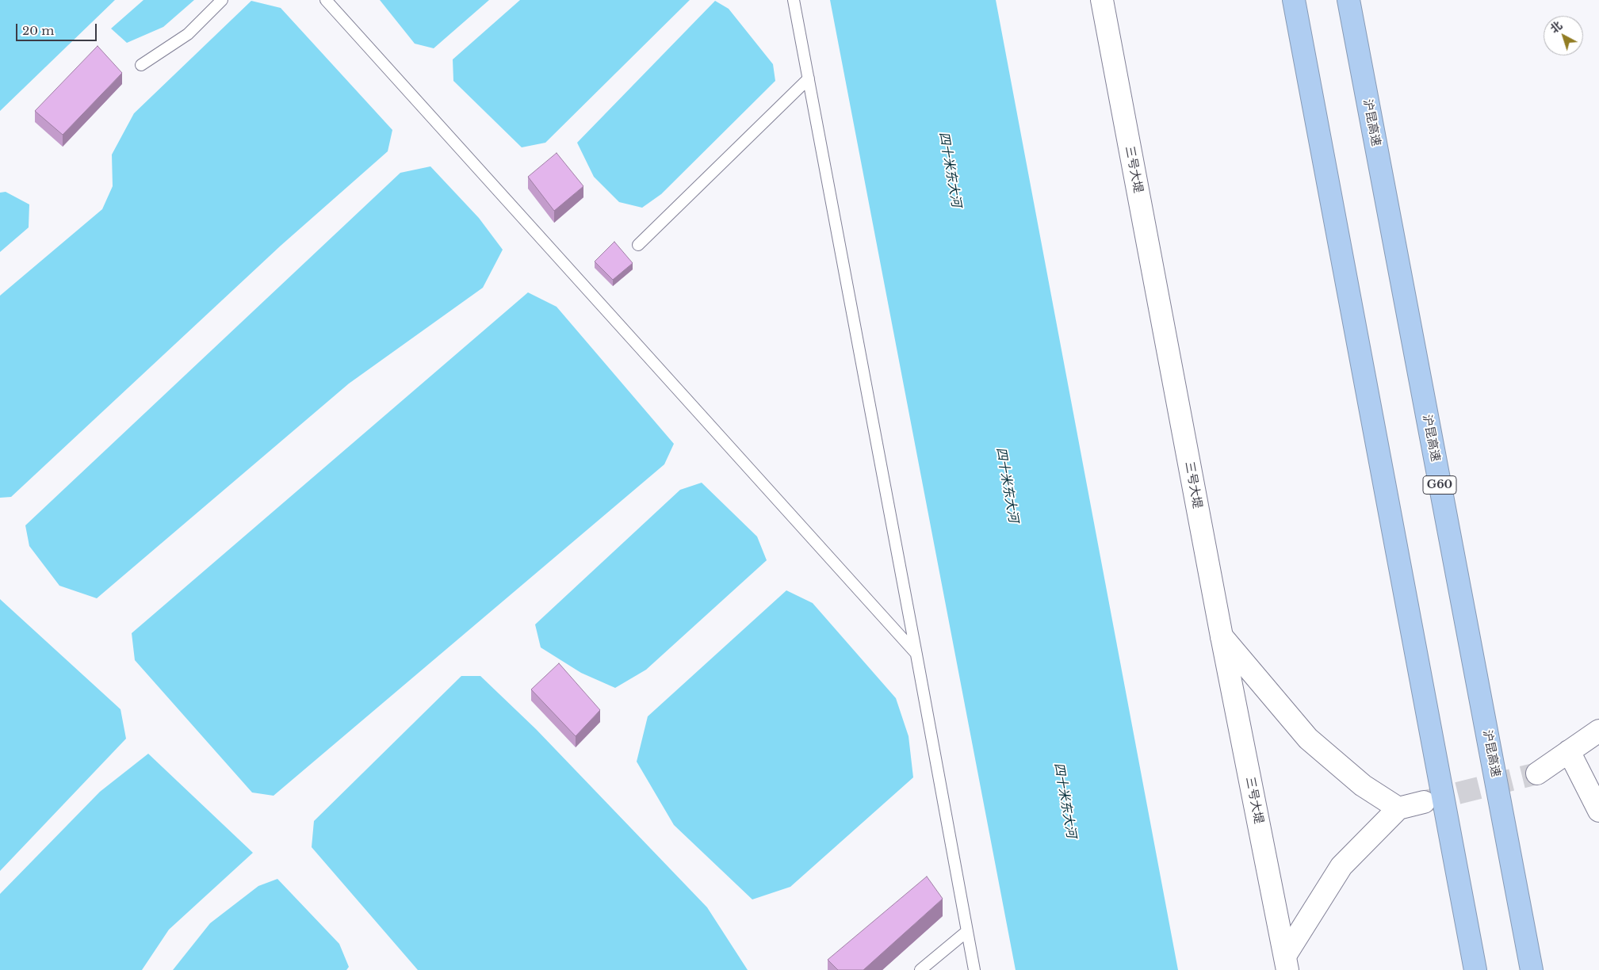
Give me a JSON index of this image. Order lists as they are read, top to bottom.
{
  "streets": {
    "highway": ["沪昆高速", "G60"],
    "street": ["三号大堤"]
  },
  "water": ["四十米东大河"],
  "scale_bar": "20 m",
  "north": "top left"
}
